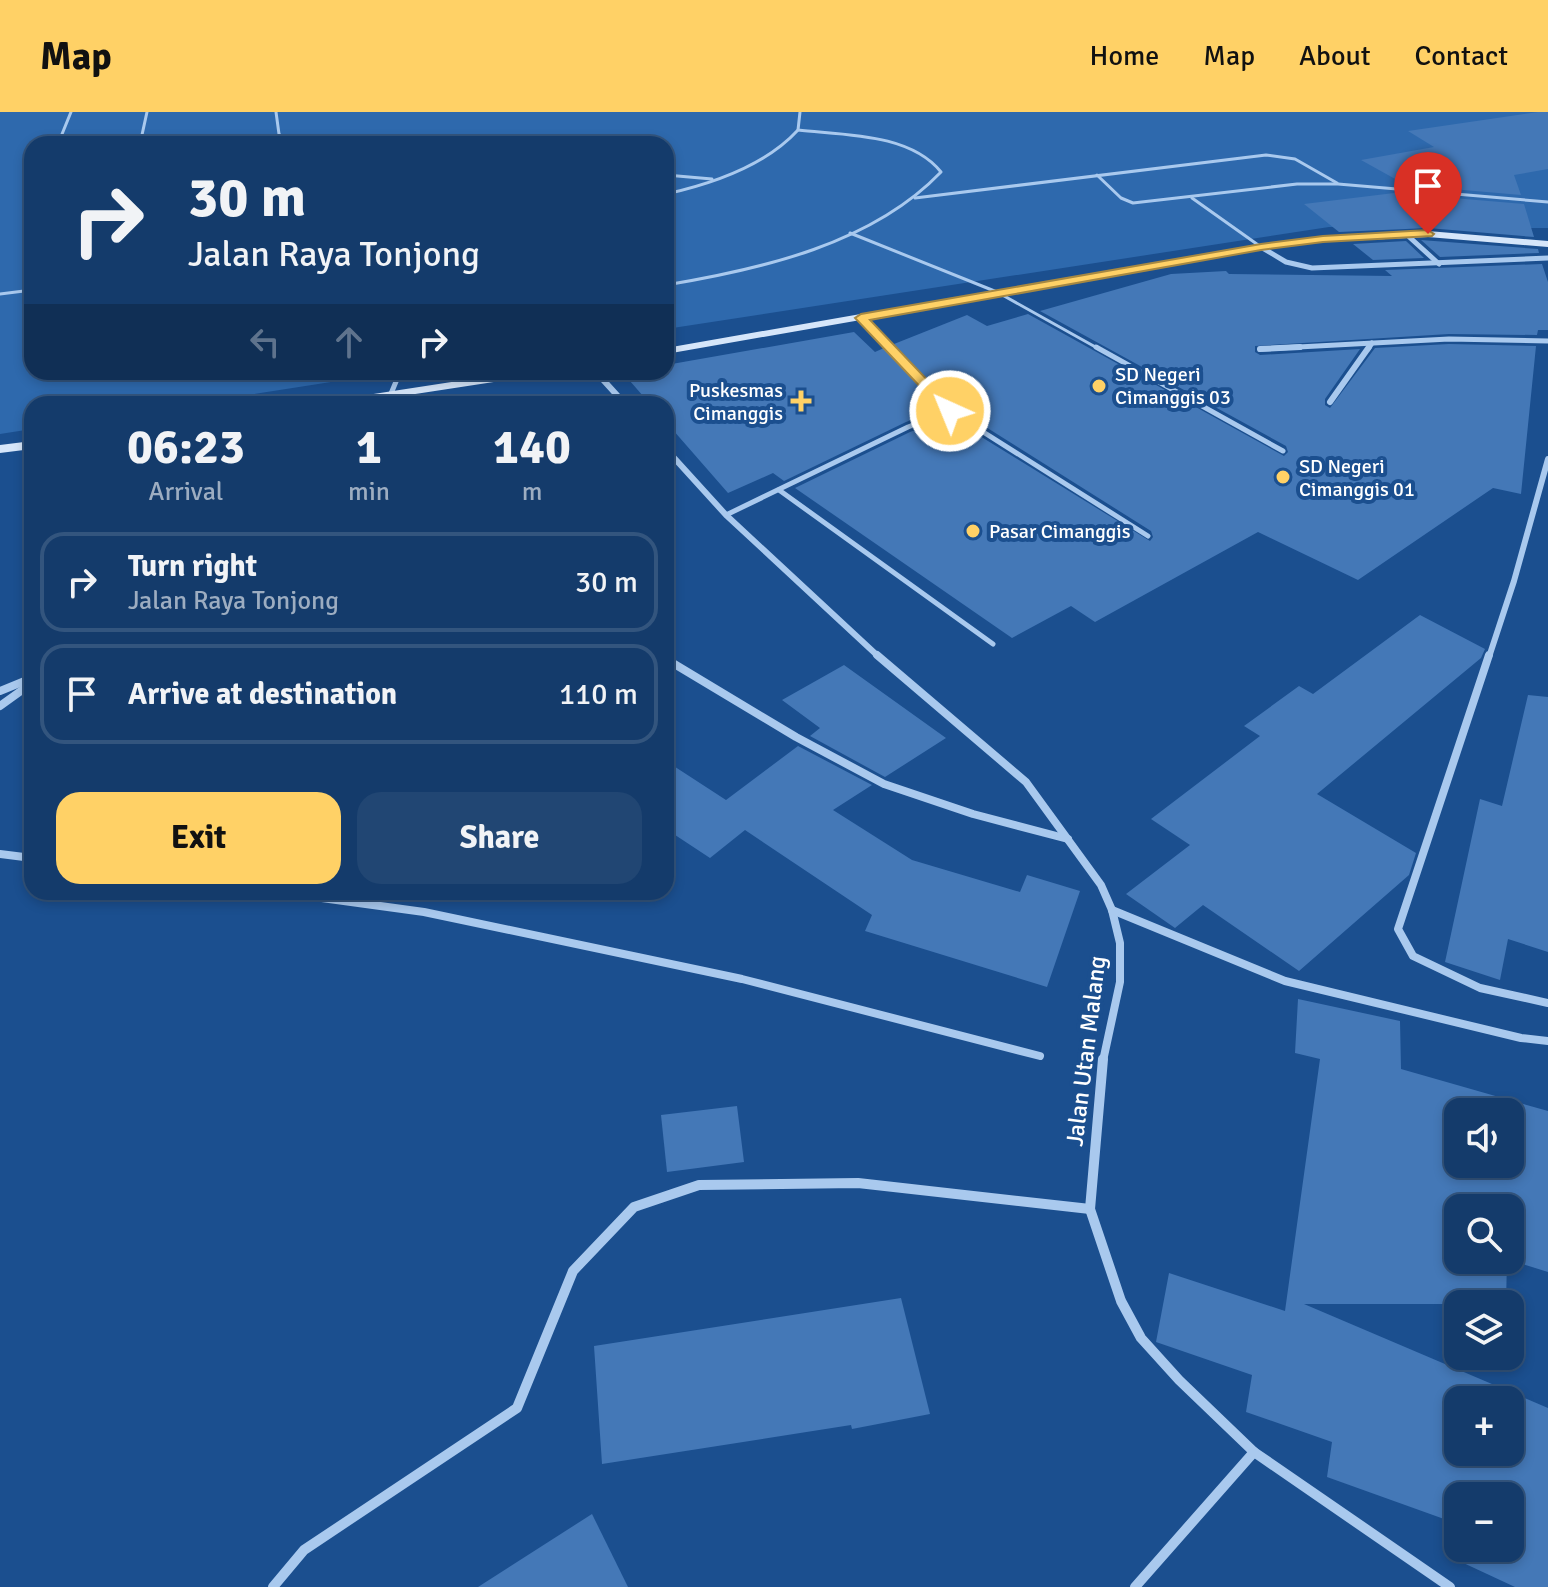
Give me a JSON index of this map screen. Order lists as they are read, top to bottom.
{
  "streets": {
    "street": ["Jalan Utan Malang"]
  },
  "places": {
    "other": ["SD Negeri Cimanggis 03", "SD Negeri Cimanggis 01", "Pasar Cimanggis"],
    "health": ["Puskesmas Cimanggis"]
  },
  "page": {
    "header": "Map",
    "nav": [
      "Home",
      "Map",
      "About",
      "Contact"
    ],
    "turn": ["30 m", "Jalan Raya Tonjong"],
    "eta": [
      "06:23",
      "Arrival",
      "1",
      "min",
      "140",
      "m"
    ],
    "list": [
      {
        "name": "Turn right",
        "note": "Jalan Raya Tonjong",
        "value": "30 m"
      },
      {
        "name": "Arrive at destination",
        "value": "110 m"
      }
    ],
    "buttons": ["Exit", "Share"],
    "map_buttons": ["+", "−"]
  }
}
